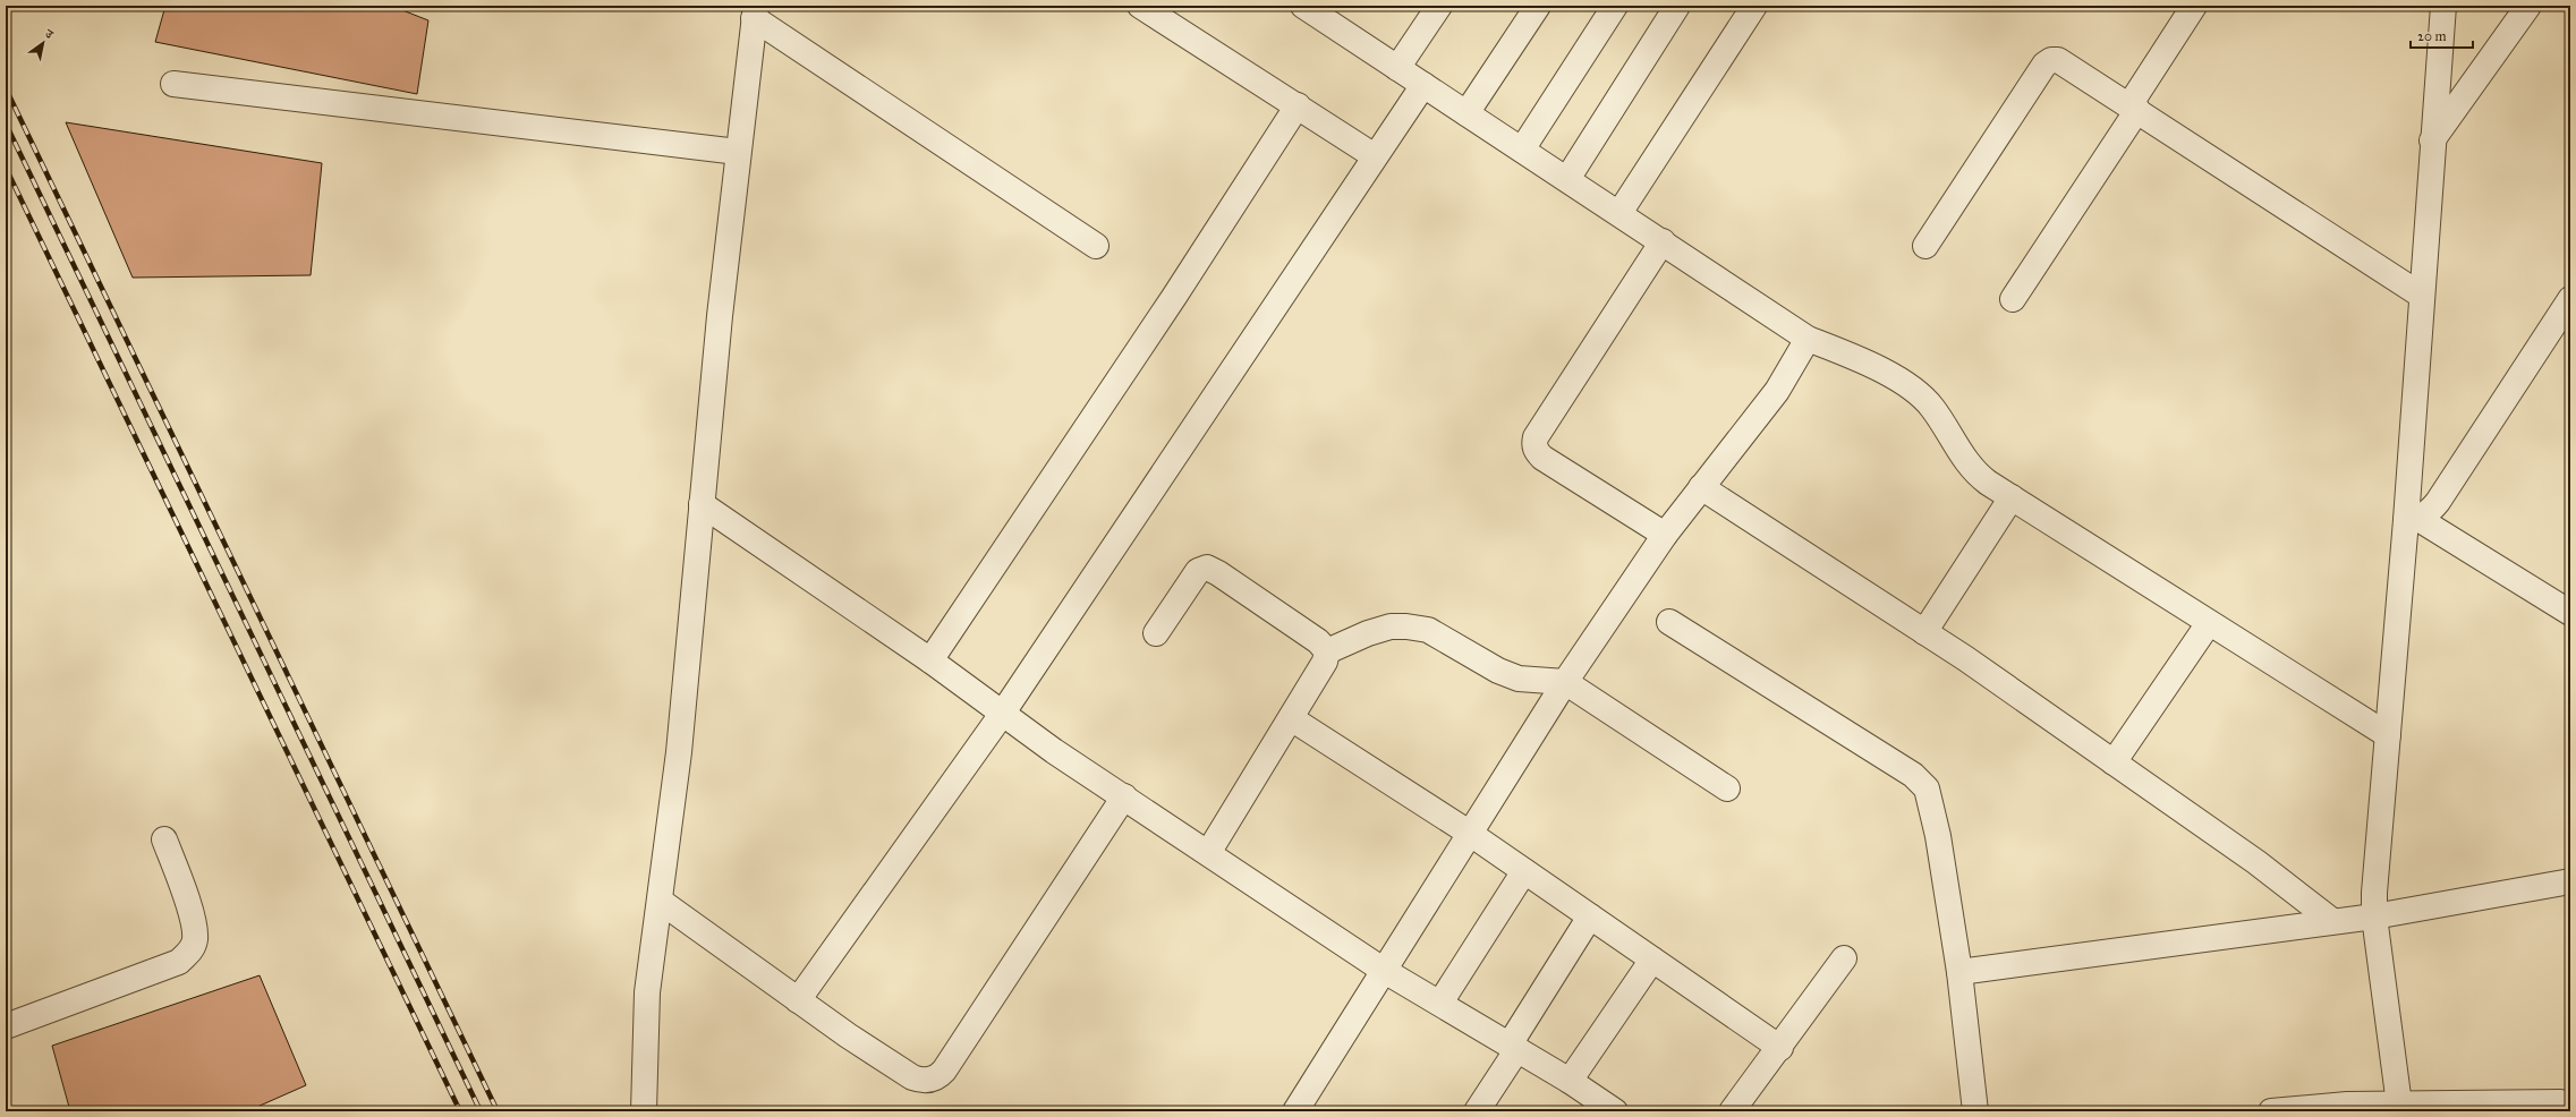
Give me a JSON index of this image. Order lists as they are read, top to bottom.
{
  "scale_bar": "20 m",
  "north": "top right"
}
